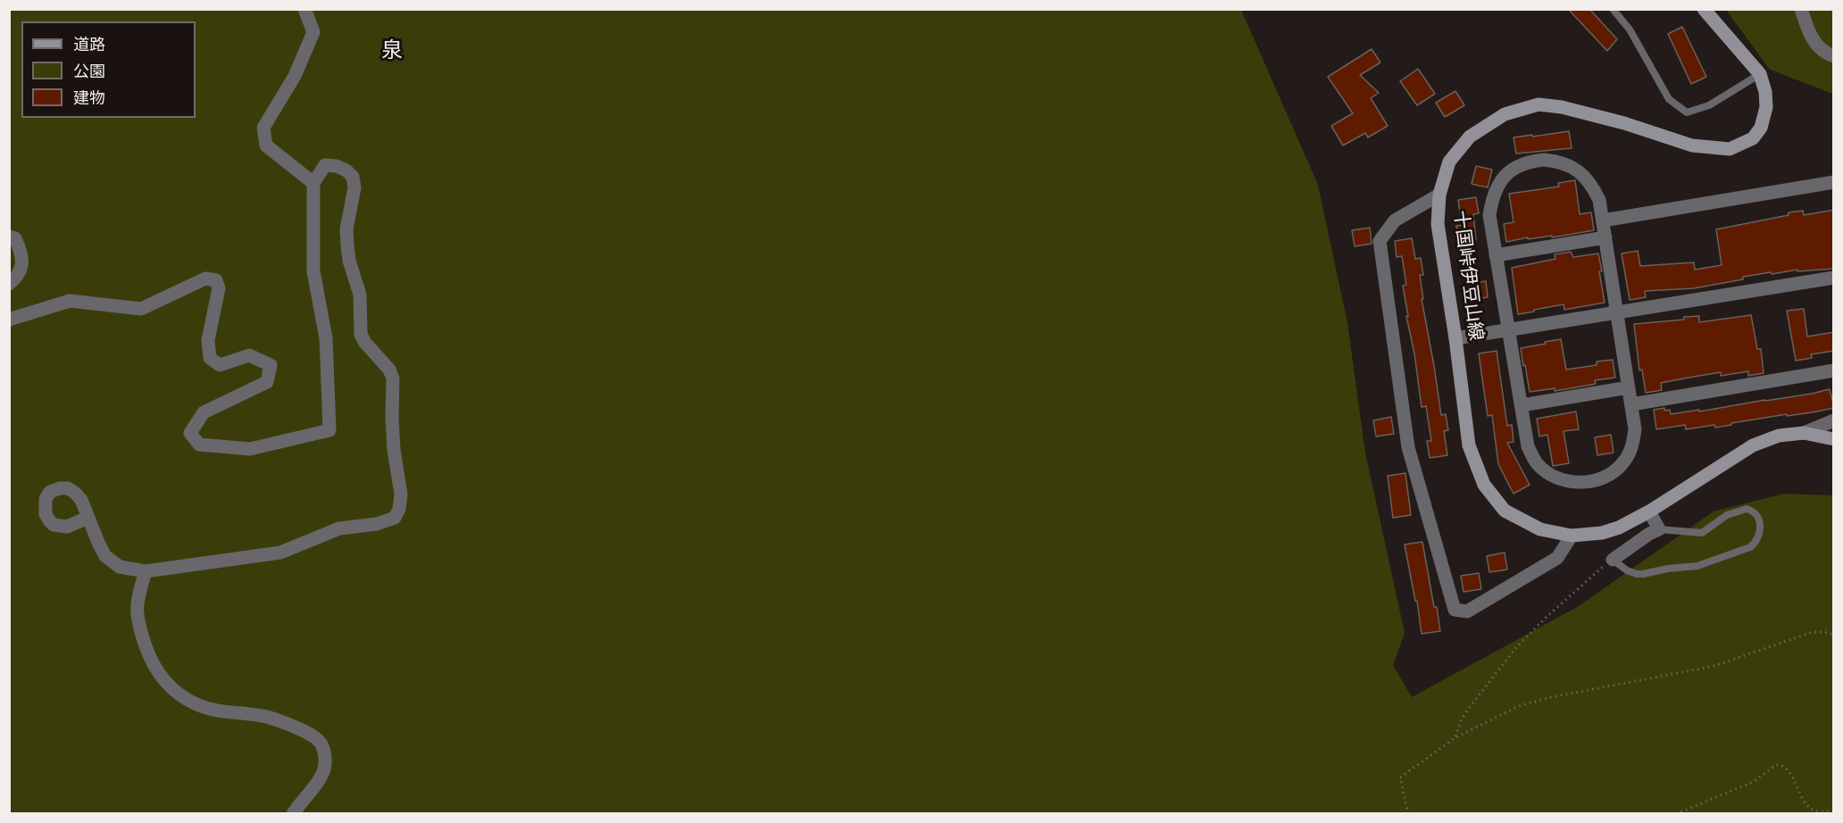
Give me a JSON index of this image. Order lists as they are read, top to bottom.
{
  "streets": {
    "main road": ["十国峠伊豆山線"]
  },
  "districts": ["泉"],
  "legend": ["道路", "公園", "建物"]
}
